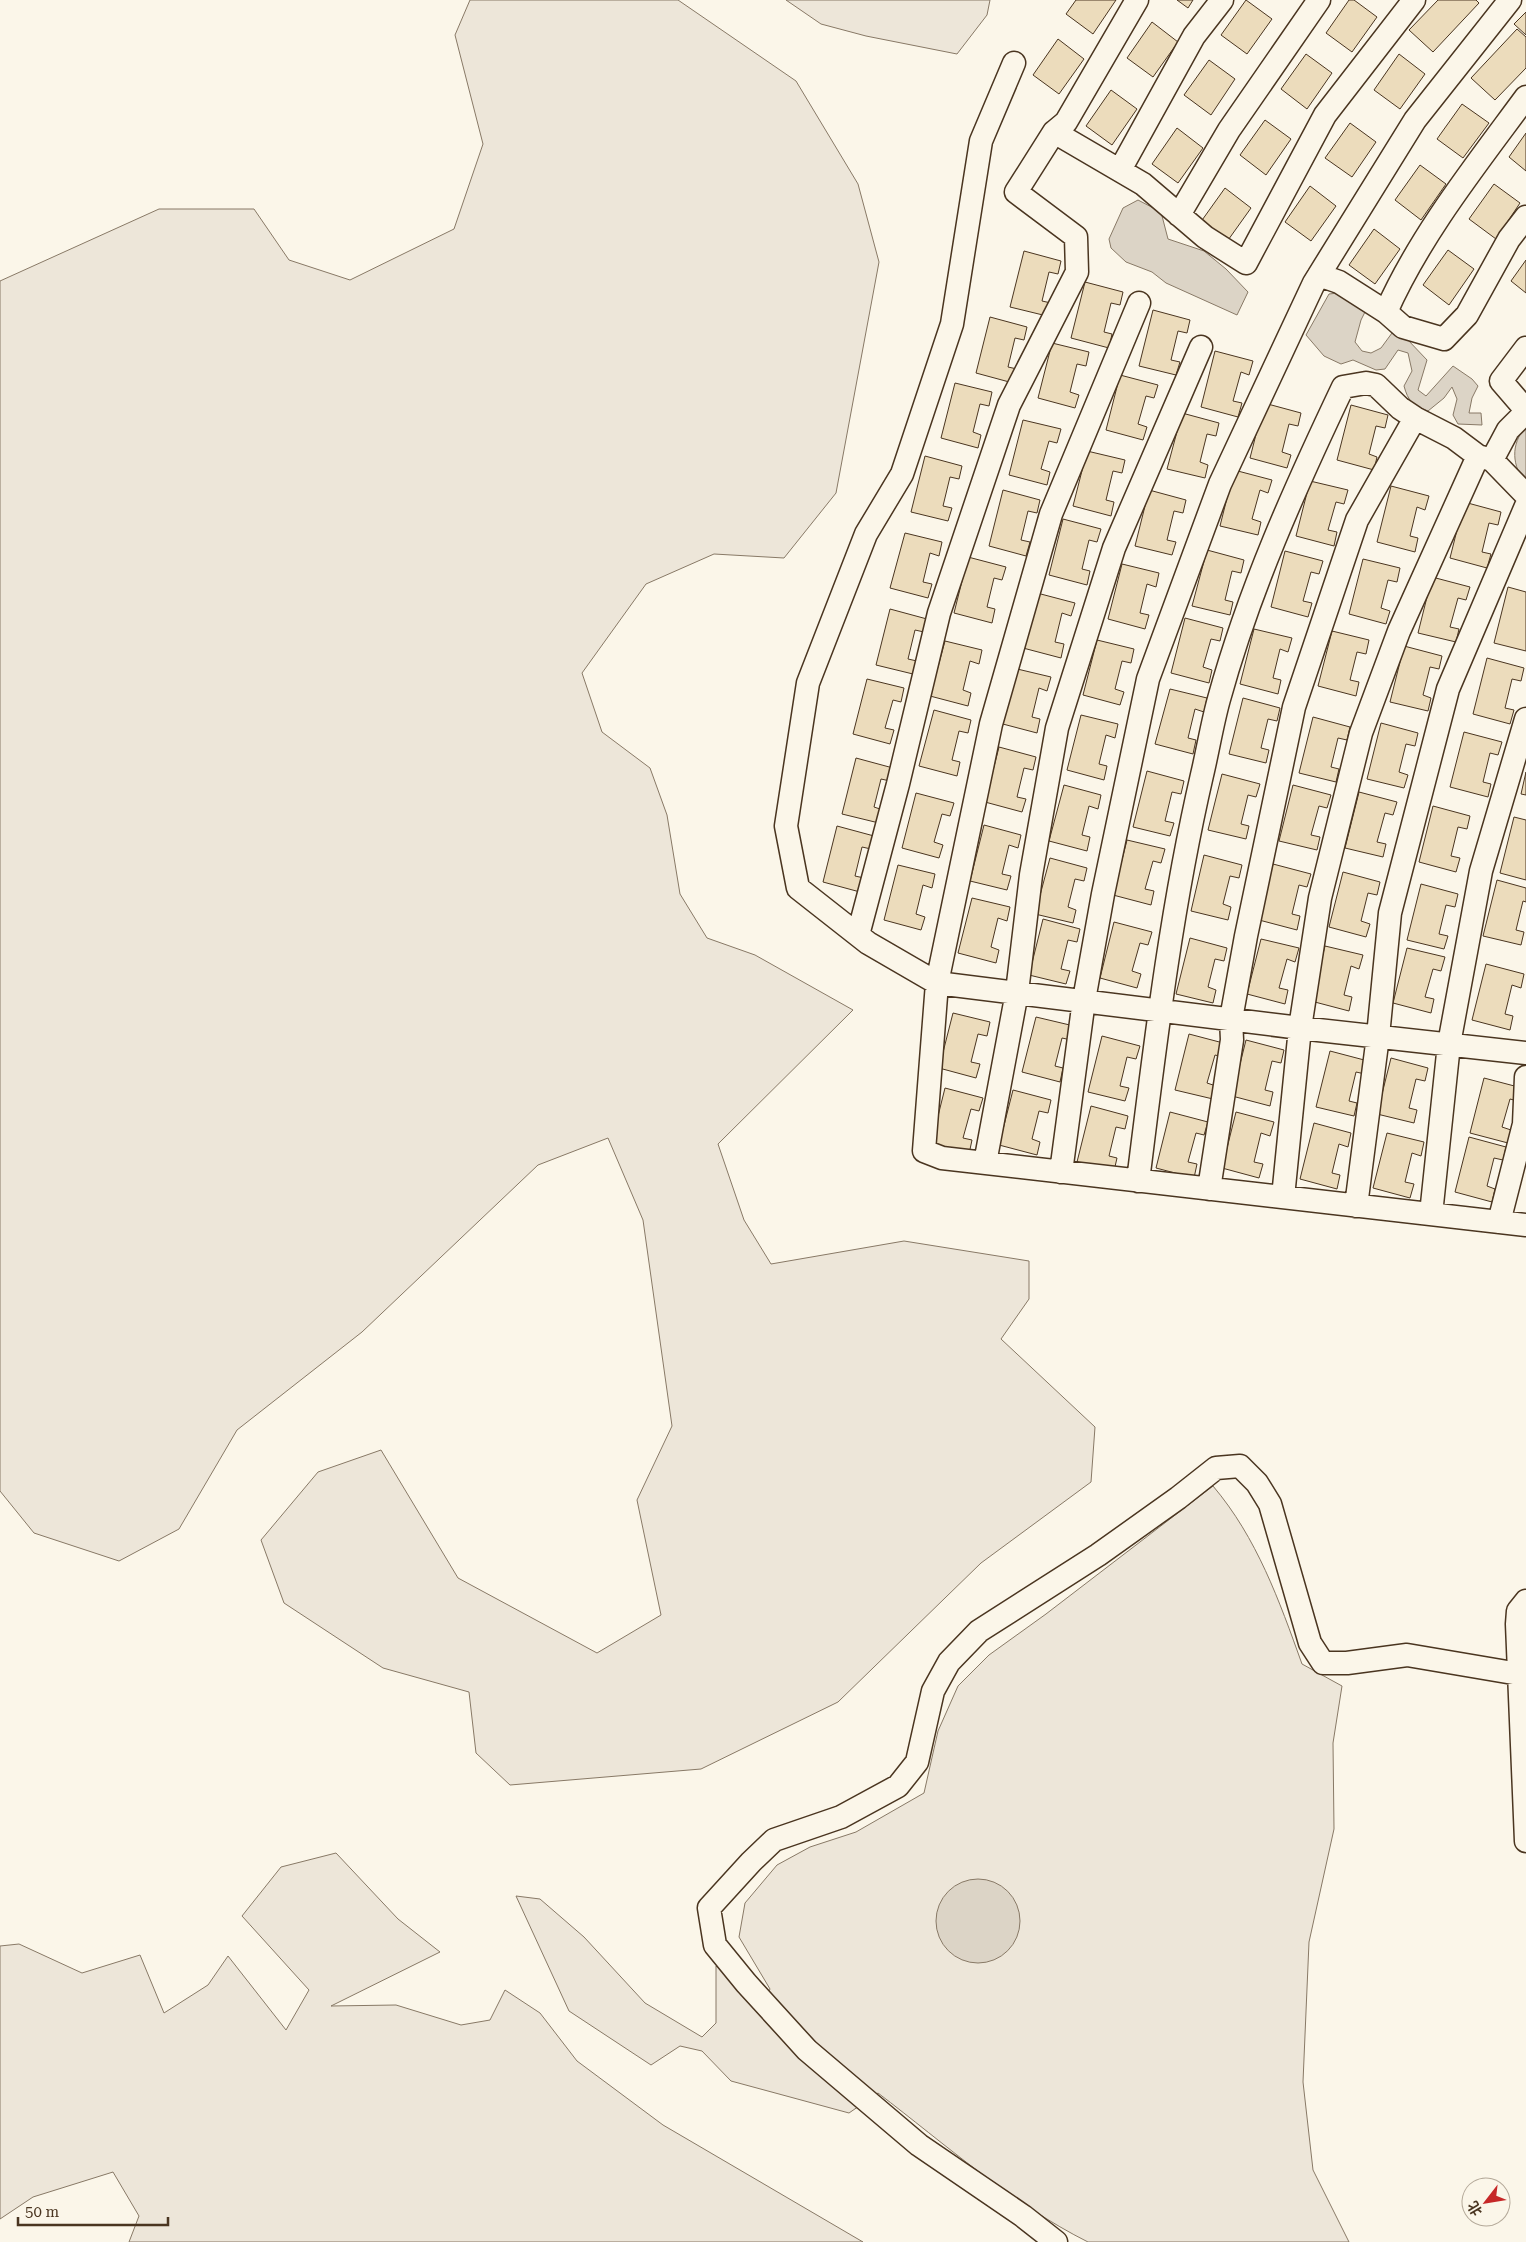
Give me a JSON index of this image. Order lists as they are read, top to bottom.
{
  "scale_bar": "50 m",
  "north": "bottom left"
}
